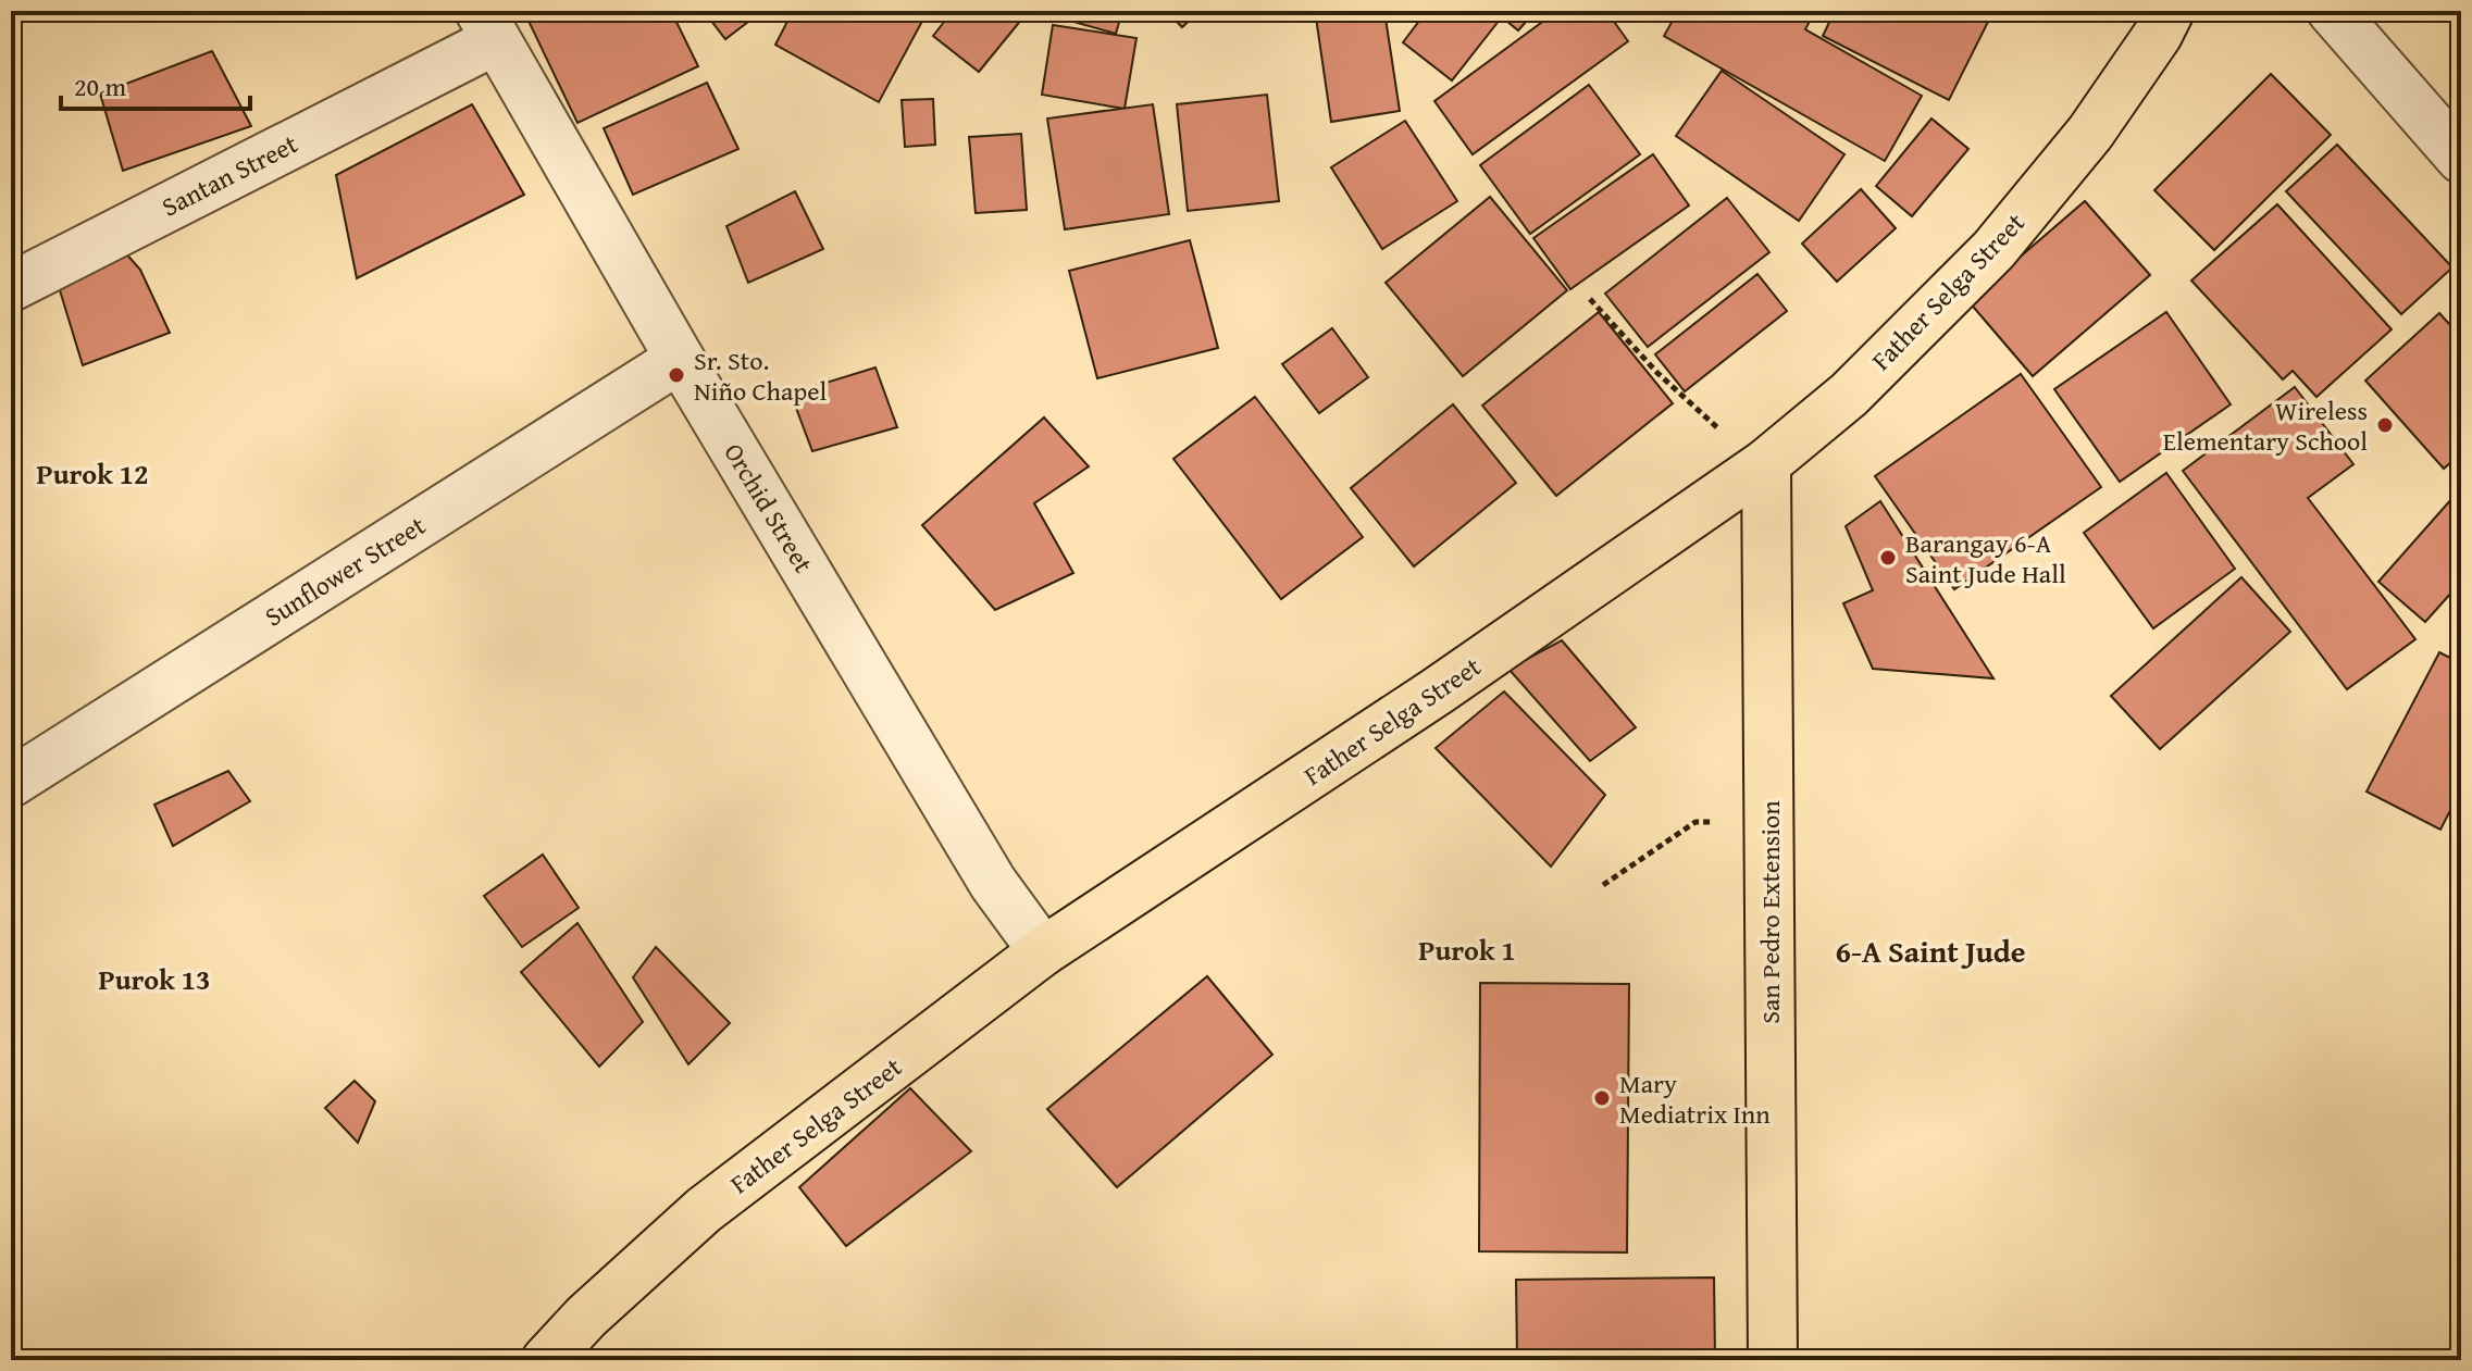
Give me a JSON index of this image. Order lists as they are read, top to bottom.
{
  "streets": {
    "main road": ["Father Selga Street", "San Pedro Extension"],
    "street": ["Santan Street", "Orchid Street", "Sunflower Street"]
  },
  "crossings": [
    ["Santan Street", "Orchid Street"],
    ["Father Selga Street", "Orchid Street"],
    ["Father Selga Street", "San Pedro Extension"],
    ["Orchid Street", "Sunflower Street"]
  ],
  "districts": [
    "Purok 12",
    "Purok 1",
    "6-A Saint Jude",
    "Purok 13"
  ],
  "places": [
    "Sr. Sto. Niño Chapel",
    "Wireless Elementary School",
    "Barangay 6-A Saint Jude Hall",
    "Mary Mediatrix Inn"
  ],
  "scale_bar": "20 m"
}
